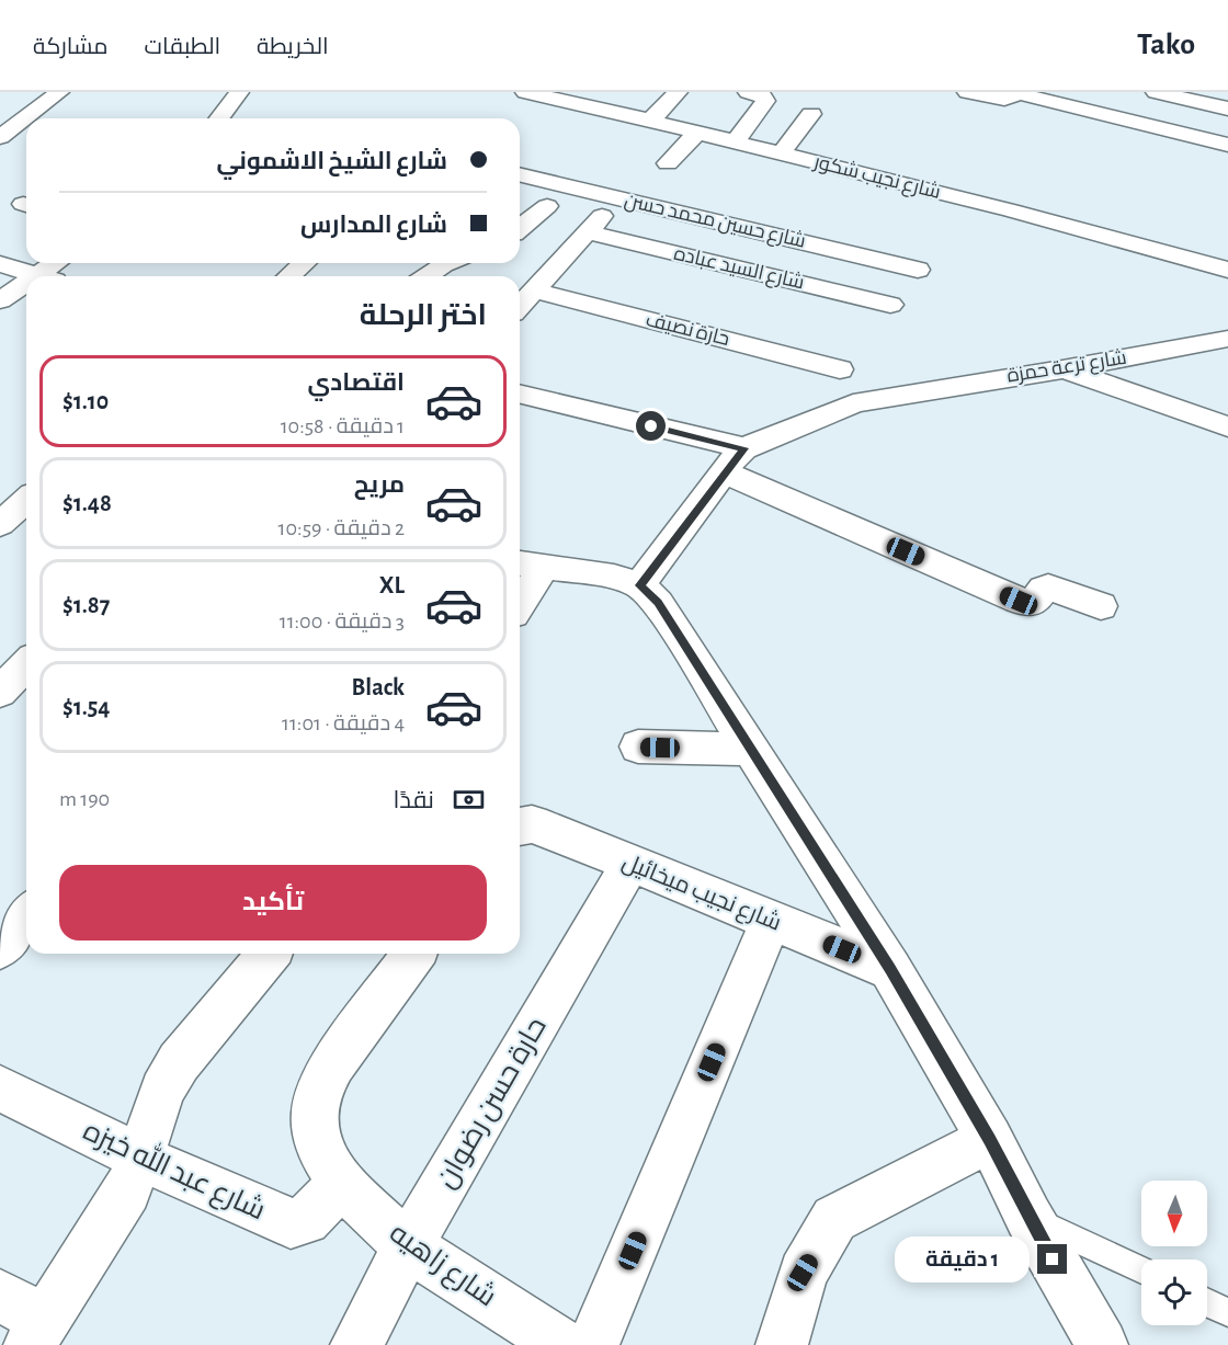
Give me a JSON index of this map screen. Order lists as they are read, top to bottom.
{
  "streets": {
    "street": [
      "شارع نجيب شكور",
      "شارع حسين محمد حسن",
      "شارع السيد عباده",
      "حارة نصيف",
      "شارع ترعة حمزة",
      "شارع نجيب ميخائيل",
      "حارة حسن رضوان",
      "شارع عبد الله خيزه",
      "شارع زاهيه"
    ]
  },
  "crossings": [
    ["شارع نجيب ميخائيل", "حارة حسن رضوان"],
    ["حارة حسن رضوان", "شارع زاهيه"],
    ["شارع عبد الله خيزه", "شارع زاهيه"]
  ],
  "north": "bottom",
  "page": {
    "header": "Tako",
    "nav": ["الخريطة", "الطبقات", "مشاركة"],
    "banner": ["شارع الشيخ الاشموني", "شارع المدارس"],
    "heading": "اختر الرحلة",
    "list": [
      {
        "name": "اقتصادي",
        "note": "1 دقيقة · 10:58",
        "value": "$1.10"
      },
      {
        "name": "مريح",
        "note": "2 دقيقة · 10:59",
        "value": "$1.48"
      },
      {
        "name": "XL",
        "note": "3 دقيقة · 11:00",
        "value": "$1.87"
      },
      {
        "name": "Black",
        "note": "4 دقيقة · 11:01",
        "value": "$1.54"
      }
    ],
    "pay": ["نقدًا", "190 m"],
    "buttons": "تأكيد",
    "bubble": "1 دقيقة"
  }
}
